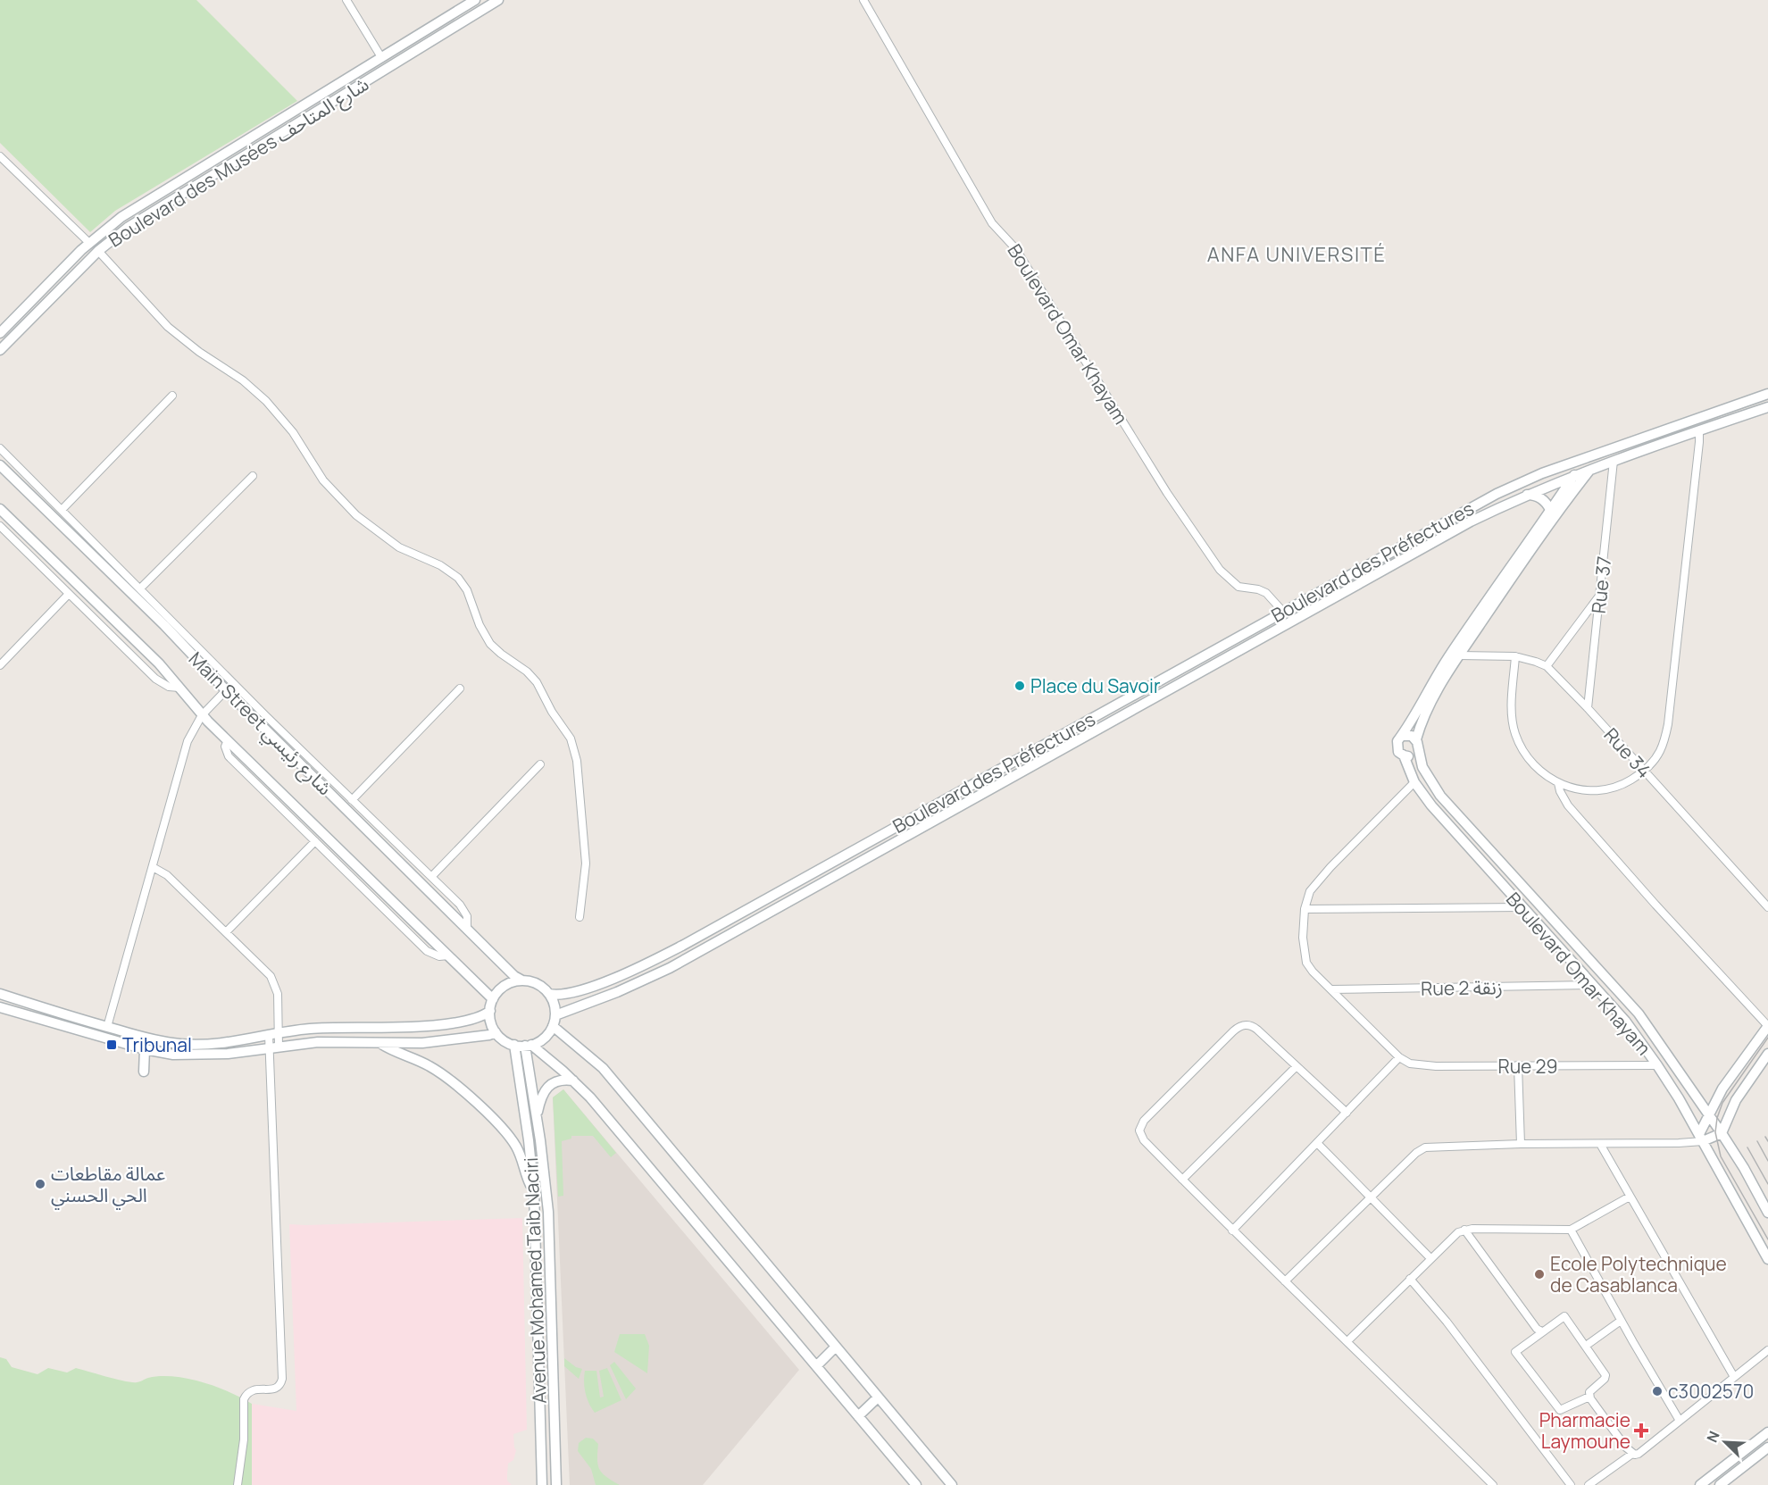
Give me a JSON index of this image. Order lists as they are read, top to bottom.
{
  "streets": {
    "street": [
      "Boulevard des Musées شارع المتاحف",
      "Boulevard Omar Khayam",
      "Boulevard des Préfectures",
      "Rue 37",
      "Main Street شارع رئيسي",
      "Rue 34",
      "Rue 2 زنقة",
      "Rue 29",
      "Avenue Mohamed Taib Naciri"
    ]
  },
  "crossings": [
    ["Boulevard Omar Khayam", "Boulevard des Préfectures"],
    ["Boulevard Omar Khayam", "Rue 2 زنقة"],
    ["Boulevard Omar Khayam", "Rue 29"],
    ["Boulevard des Préfectures", "Rue 37"],
    ["Boulevard des Préfectures", "Main Street شارع رئيسي"],
    ["Boulevard des Préfectures", "Avenue Mohamed Taib Naciri"],
    ["Rue 37", "Rue 34"],
    ["Main Street شارع رئيسي", "Avenue Mohamed Taib Naciri"]
  ],
  "districts": ["ANFA UNIVERSITÉ"],
  "places": {
    "other": [
      "Place du Savoir",
      "عمالة مقاطعات الحي الحسني",
      "Ecole Polytechnique de Casablanca",
      "c3002570"
    ],
    "transit": ["Tribunal"],
    "health": ["Pharmacie Laymoune"]
  },
  "north": "top left"
}
